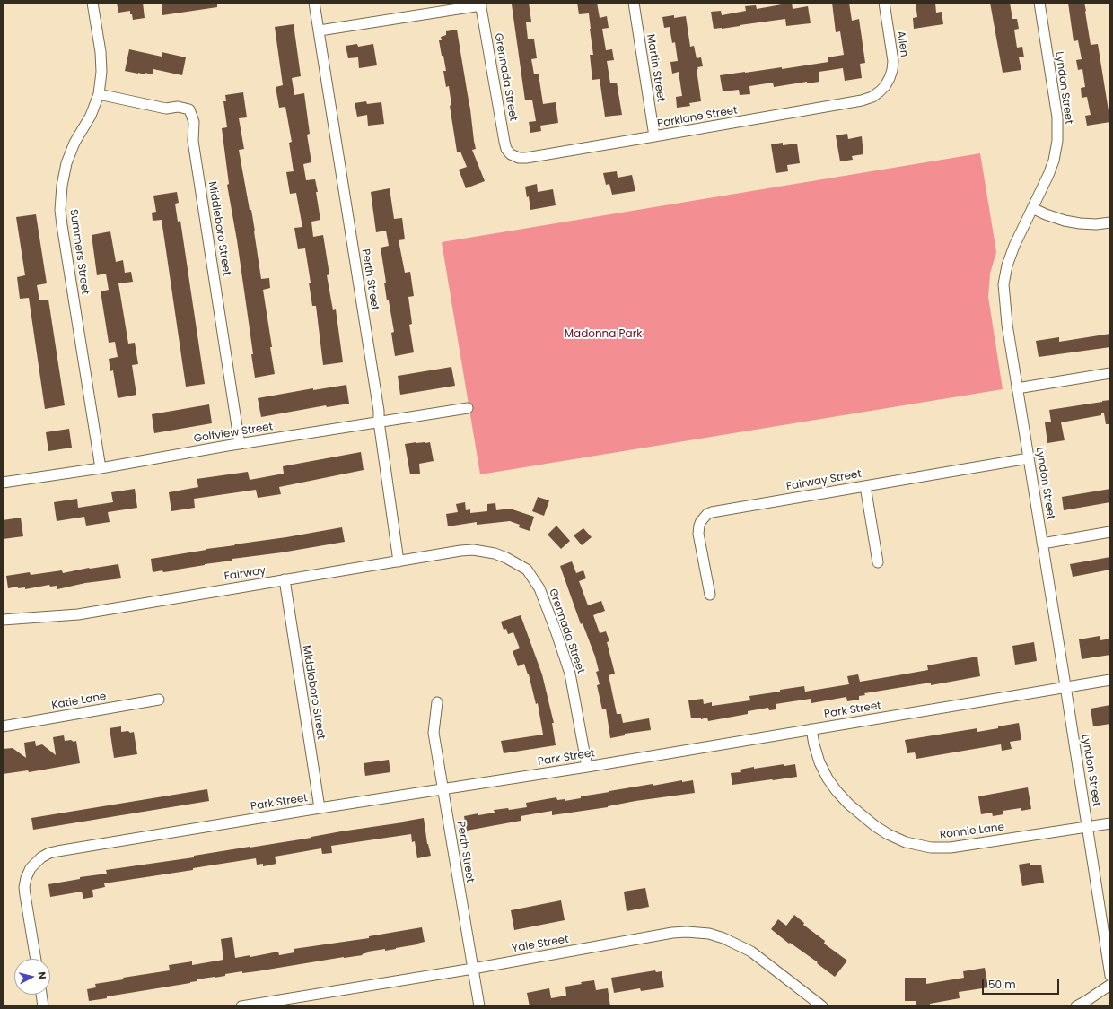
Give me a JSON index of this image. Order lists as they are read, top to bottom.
{
  "streets": {
    "street": [
      "Allen",
      "Martin Street",
      "Grennada Street",
      "Lyndon Street",
      "Parklane Street",
      "Middleboro Street",
      "Summers Street",
      "Perth Street",
      "Golfview Street",
      "Fairway Street",
      "Fairway",
      "Katie Lane",
      "Park Street",
      "Ronnie Lane",
      "Yale Street"
    ]
  },
  "crossings": [
    ["Allen", "Parklane Street"],
    ["Martin Street", "Parklane Street"],
    ["Grennada Street", "Parklane Street"],
    ["Grennada Street", "Fairway"],
    ["Grennada Street", "Park Street"],
    ["Lyndon Street", "Fairway Street"],
    ["Lyndon Street", "Park Street"],
    ["Lyndon Street", "Ronnie Lane"],
    ["Middleboro Street", "Summers Street"],
    ["Middleboro Street", "Golfview Street"],
    ["Middleboro Street", "Fairway"],
    ["Middleboro Street", "Park Street"],
    ["Summers Street", "Golfview Street"],
    ["Perth Street", "Golfview Street"],
    ["Perth Street", "Fairway"],
    ["Perth Street", "Park Street"],
    ["Perth Street", "Yale Street"],
    ["Park Street", "Ronnie Lane"]
  ],
  "parks": ["Madonna Park"],
  "scale_bar": "50 m",
  "north": "right"
}
